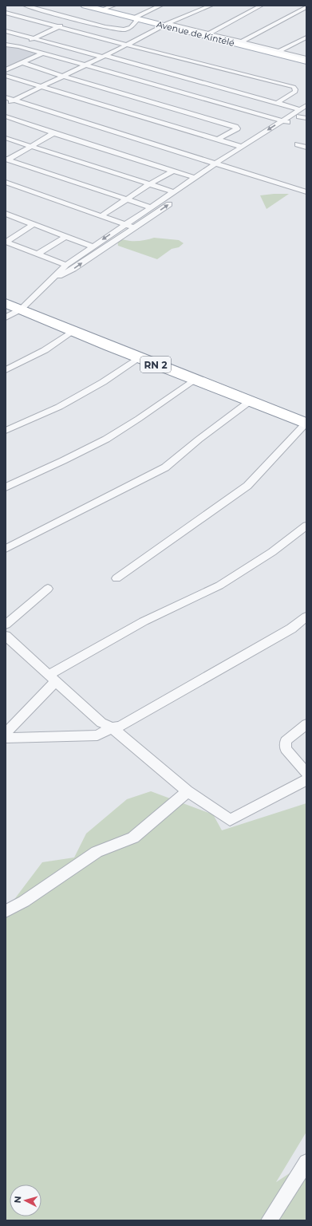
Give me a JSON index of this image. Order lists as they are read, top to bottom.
{
  "streets": {
    "highway": ["RN 2"],
    "main road": ["Avenue de Kintélé"]
  },
  "north": "left"
}
